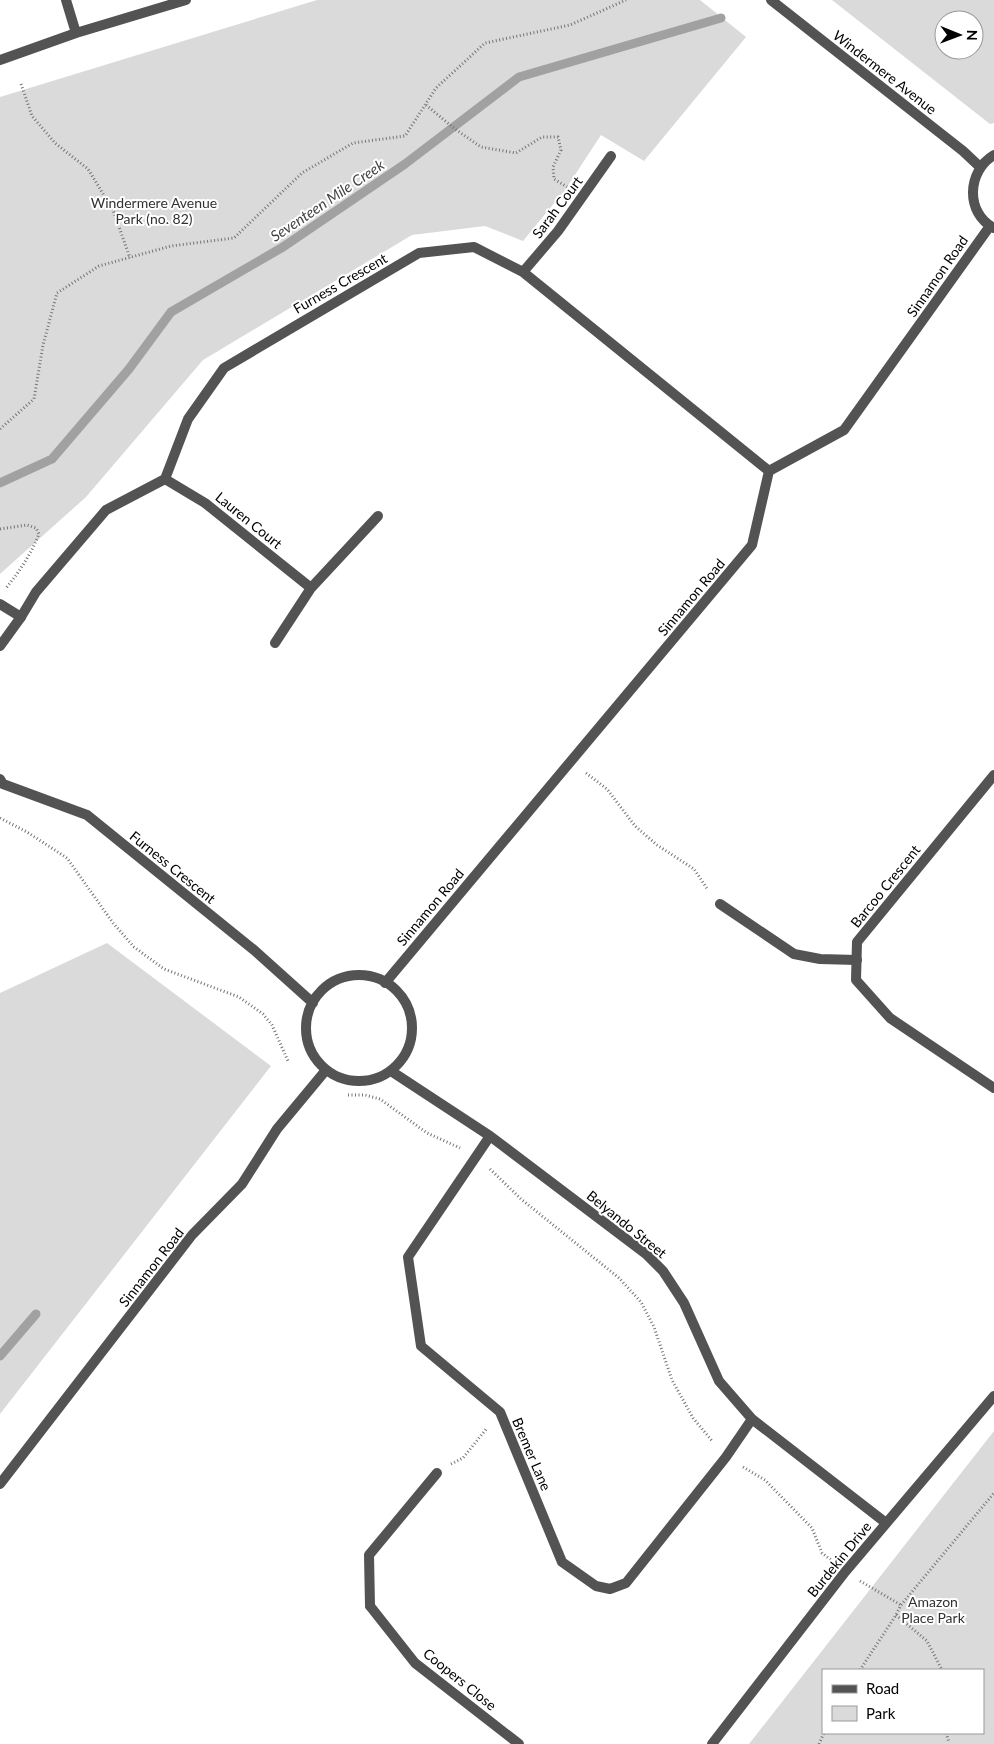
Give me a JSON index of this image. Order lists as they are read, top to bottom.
{
  "streets": {
    "street": [
      "Windermere Avenue",
      "Sarah Court",
      "Sinnamon Road",
      "Furness Crescent",
      "Lauren Court",
      "Barcoo Crescent",
      "Belyando Street",
      "Bremer Lane",
      "Burdekin Drive",
      "Coopers Close"
    ]
  },
  "crossings": [
    ["Sarah Court", "Furness Crescent"],
    ["Sinnamon Road", "Furness Crescent"],
    ["Sinnamon Road", "Belyando Street"],
    ["Furness Crescent", "Lauren Court"],
    ["Furness Crescent", "Belyando Street"],
    ["Belyando Street", "Bremer Lane"],
    ["Belyando Street", "Burdekin Drive"]
  ],
  "water": ["Seventeen Mile Creek"],
  "parks": ["Windermere Avenue Park (no. 82)", "Amazon Place Park"],
  "legend": ["Road", "Park"],
  "north": "right"
}
